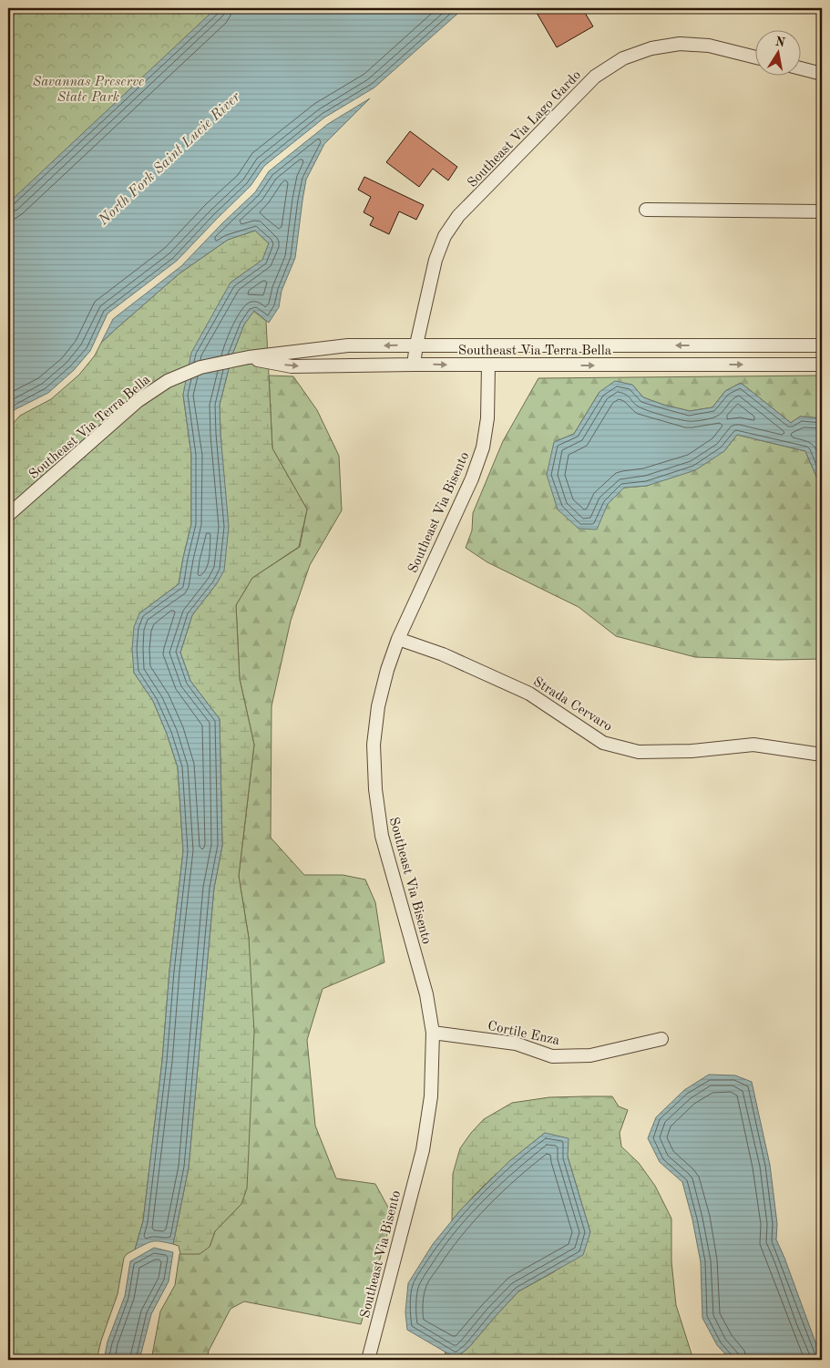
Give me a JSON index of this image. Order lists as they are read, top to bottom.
{
  "streets": {
    "street": [
      "Southeast Via Lago Gardo",
      "Southeast Via Terra Bella",
      "Southeast Via Bisento",
      "Strada Cervaro",
      "Cortile Enza"
    ]
  },
  "crossings": [
    ["Southeast Via Lago Gardo", "Southeast Via Terra Bella"],
    ["Southeast Via Terra Bella", "Southeast Via Bisento"],
    ["Southeast Via Bisento", "Strada Cervaro"],
    ["Southeast Via Bisento", "Cortile Enza"]
  ],
  "water": ["North Fork Saint Lucie River"],
  "parks": ["Savannas Preserve State Park"],
  "north": "top"
}
